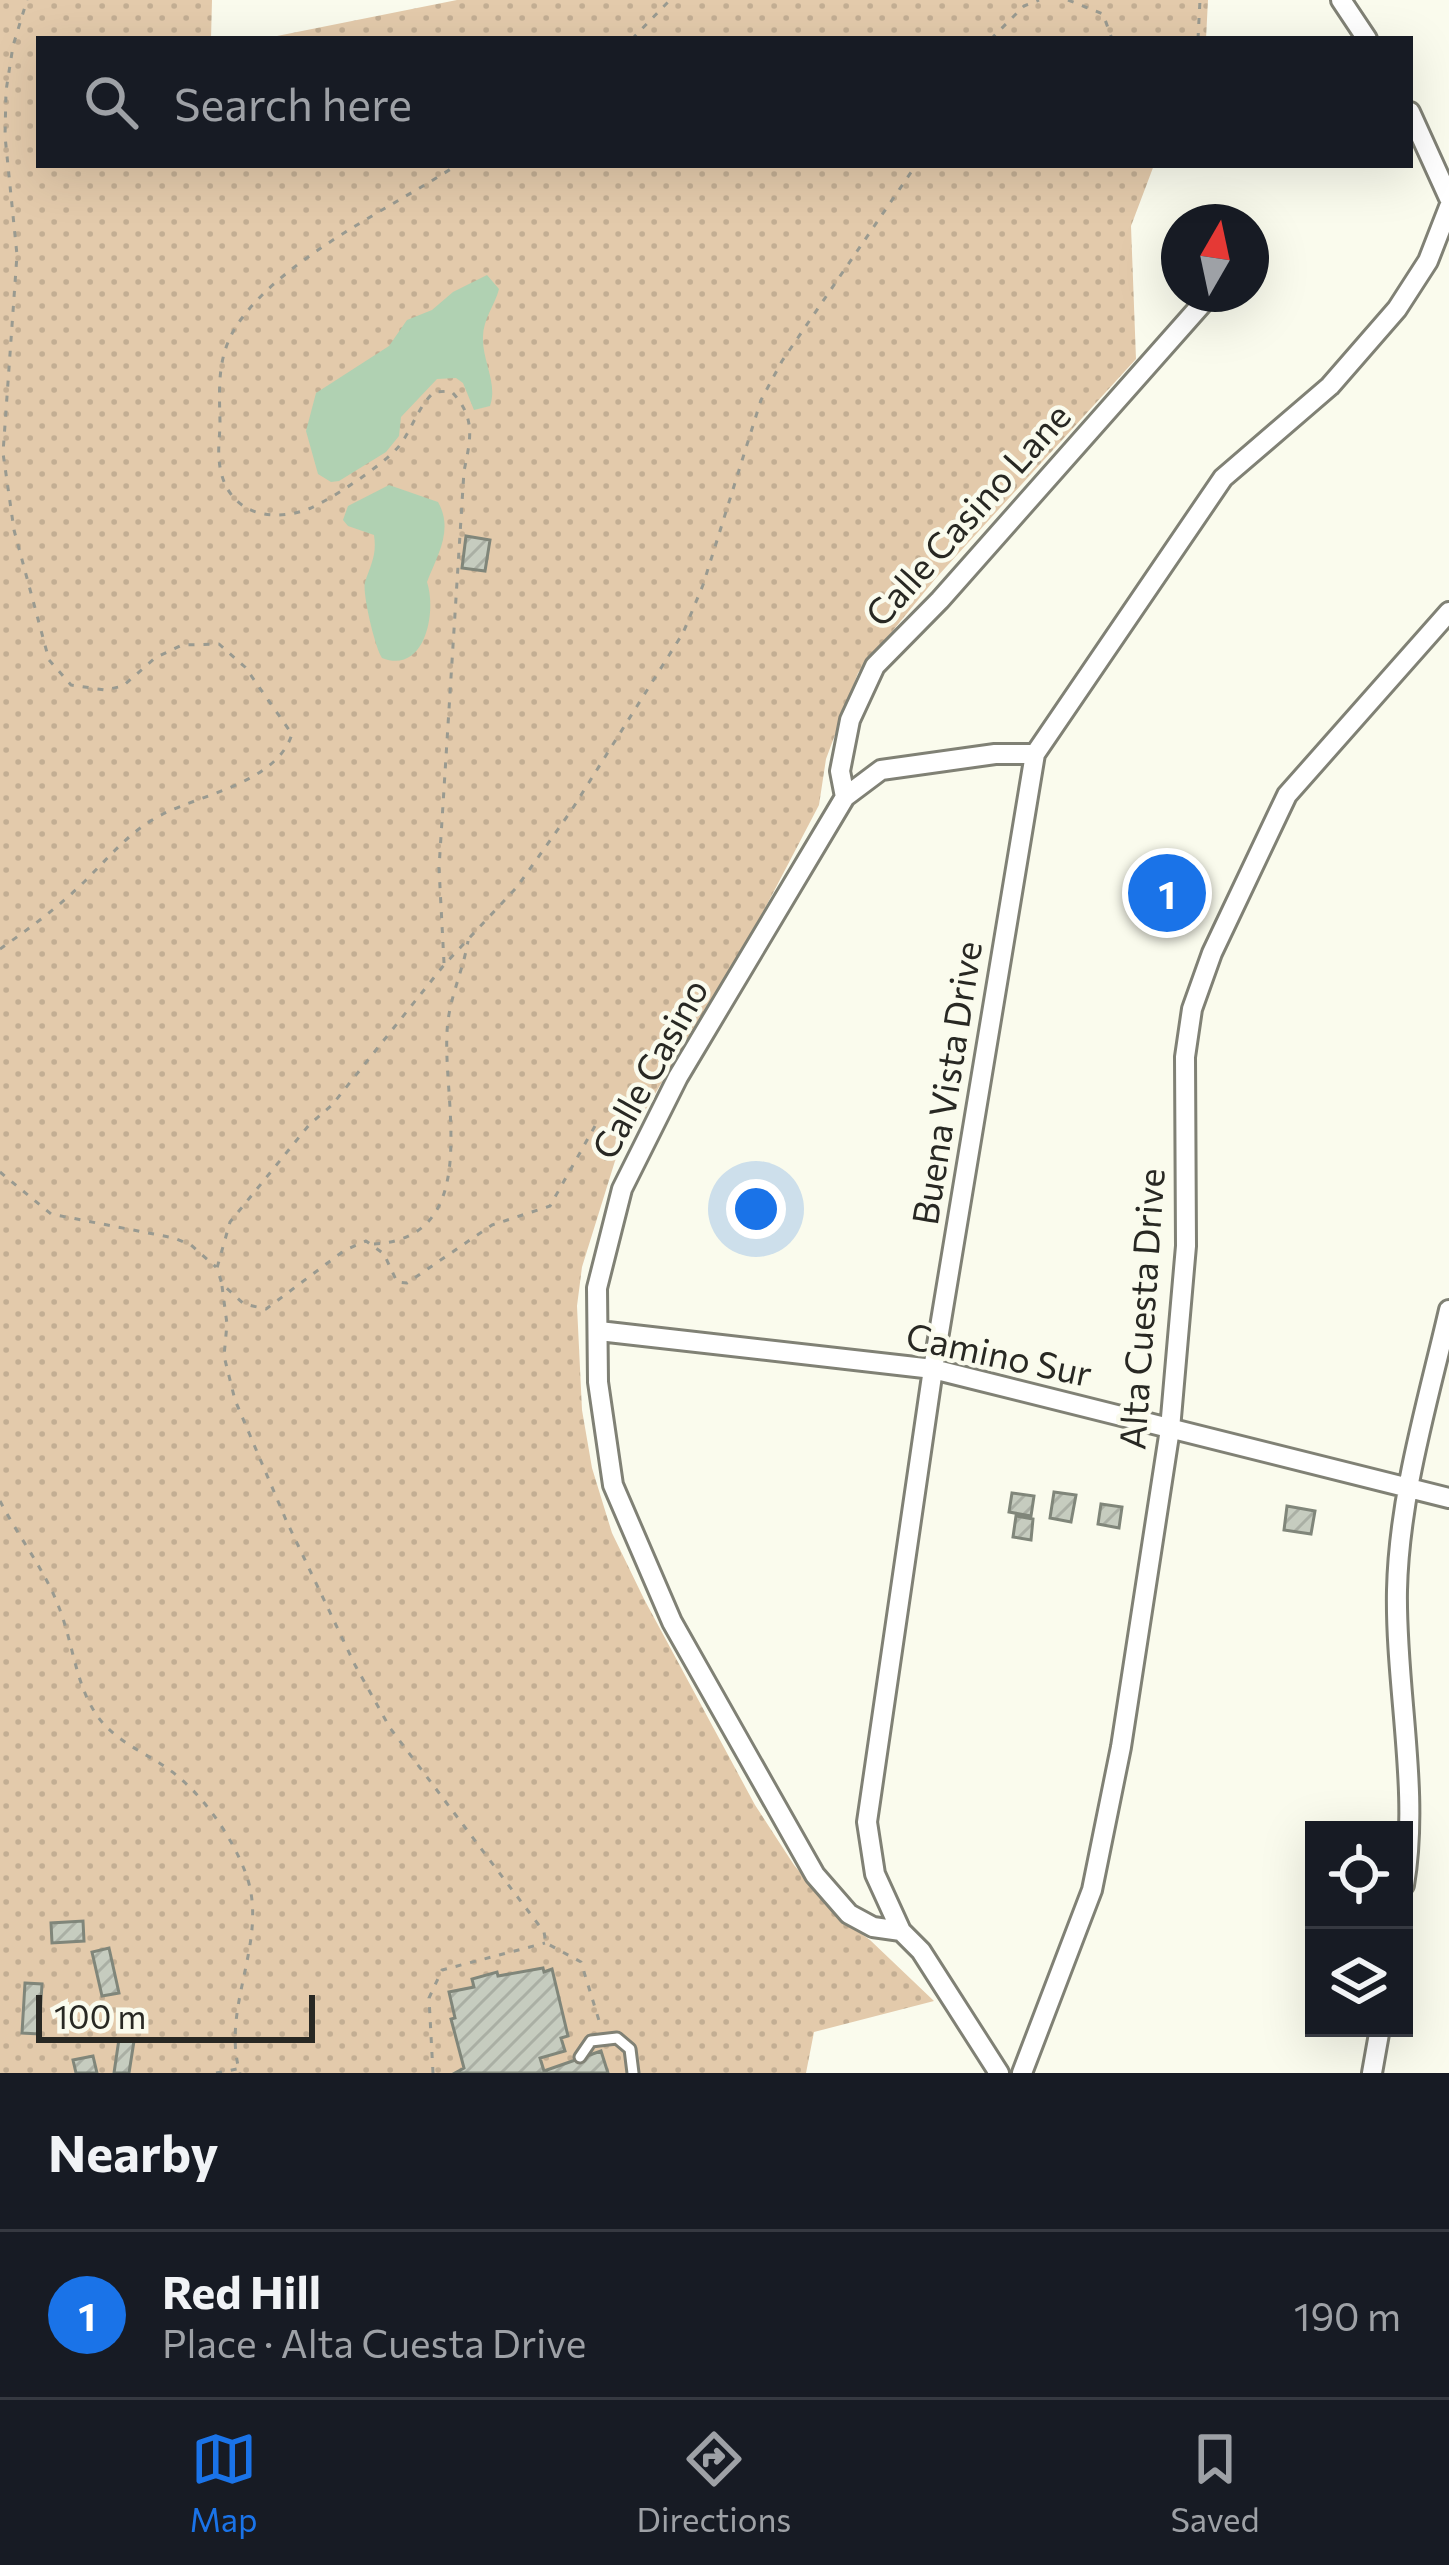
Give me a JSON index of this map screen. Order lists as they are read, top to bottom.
{
  "streets": {
    "street": [
      "Calle Casino Lane",
      "Calle Casino",
      "Buena Vista Drive",
      "Alta Cuesta Drive",
      "Camino Sur"
    ]
  },
  "crossings": [
    ["Calle Casino Lane", "Calle Casino"],
    ["Calle Casino", "Buena Vista Drive"],
    ["Calle Casino", "Camino Sur"],
    ["Buena Vista Drive", "Camino Sur"],
    ["Alta Cuesta Drive", "Camino Sur"]
  ],
  "scale_bar": "100 m",
  "north": "top",
  "page": {
    "search": "Search here",
    "pins": "1",
    "scale": "100 m",
    "heading": "Nearby",
    "list": [
      {
        "mark": "1",
        "name": "Red Hill",
        "note": "Place · Alta Cuesta Drive",
        "value": "190 m"
      }
    ],
    "nav": ["Map", "Directions", "Saved"]
  }
}
